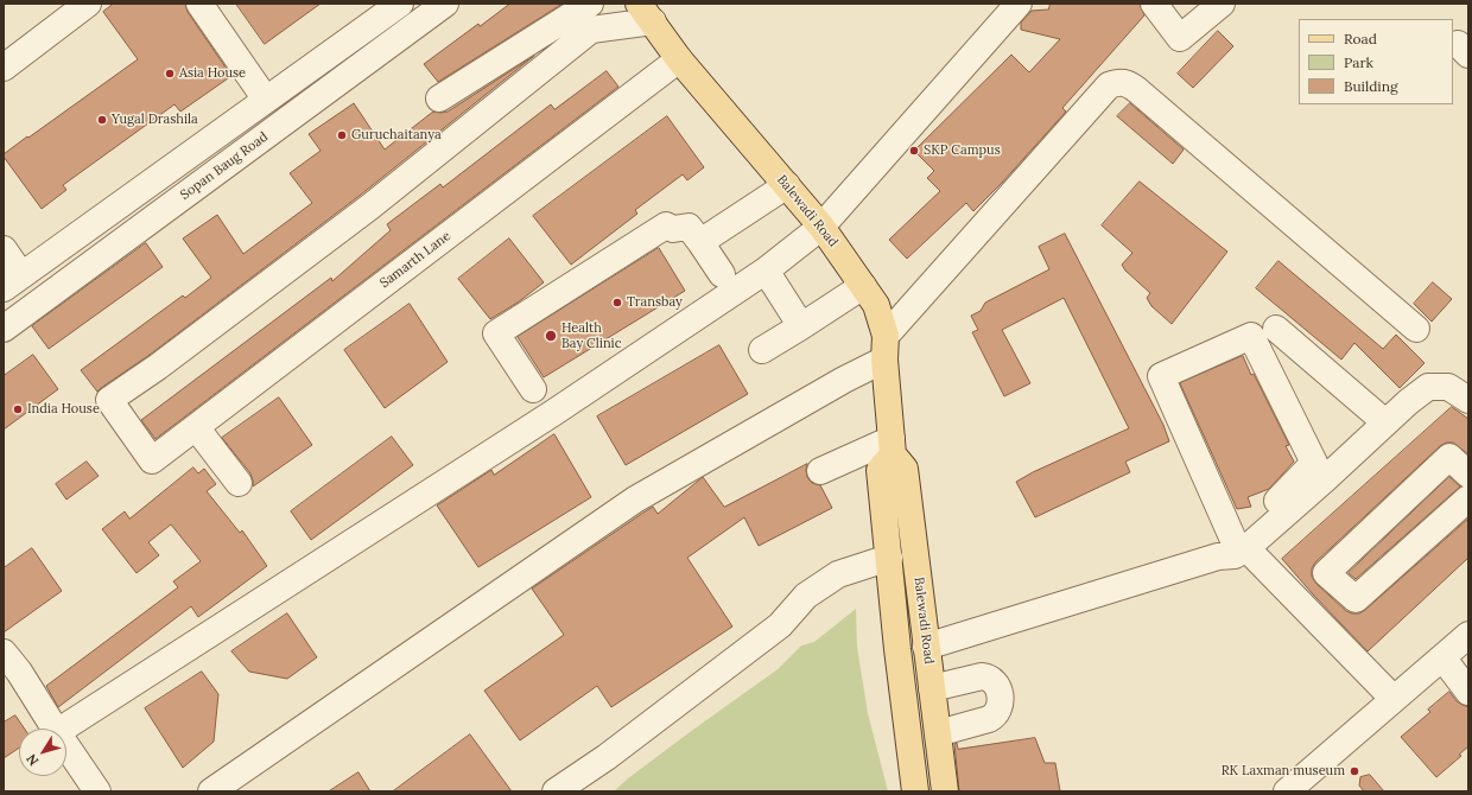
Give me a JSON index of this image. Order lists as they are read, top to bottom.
{
  "streets": {
    "main road": ["Balewadi Road"],
    "street": ["Sopan Baug Road", "Samarth Lane"]
  },
  "crossings": [
    ["Balewadi Road", "Samarth Lane"]
  ],
  "places": [
    "Asia House",
    "Yugal Drashila",
    "Guruchaitanya",
    "SKP Campus",
    "Transbay",
    "Health Bay Clinic",
    "India House",
    "RK Laxman museum"
  ],
  "legend": ["Road", "Park", "Building"],
  "north": "bottom left"
}
